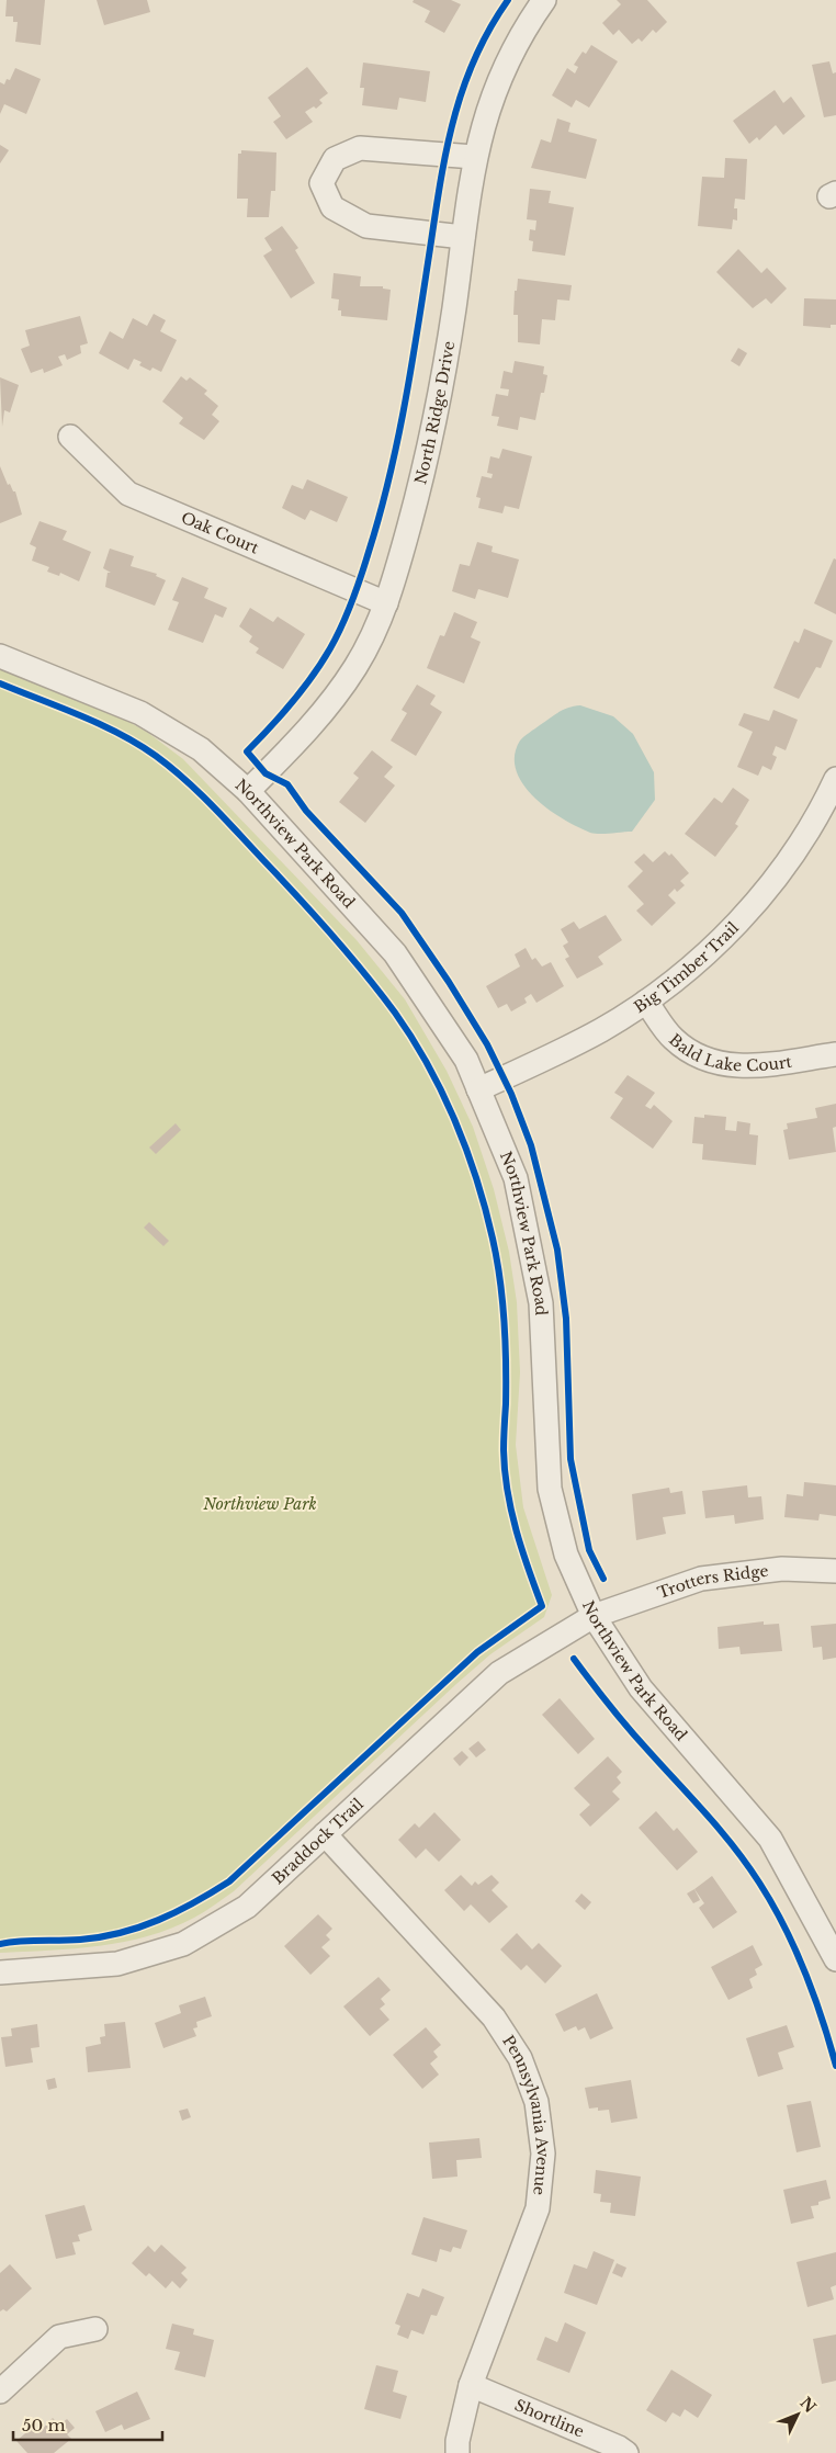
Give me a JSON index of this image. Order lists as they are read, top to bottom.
{
  "streets": {
    "street": [
      "North Ridge Drive",
      "Oak Court",
      "Northview Park Road",
      "Big Timber Trail",
      "Bald Lake Court",
      "Trotters Ridge",
      "Braddock Trail",
      "Pennsylvania Avenue",
      "Shortline"
    ]
  },
  "crossings": [
    ["North Ridge Drive", "Oak Court"],
    ["North Ridge Drive", "Northview Park Road"],
    ["Northview Park Road", "Big Timber Trail"],
    ["Northview Park Road", "Trotters Ridge"],
    ["Northview Park Road", "Braddock Trail"],
    ["Big Timber Trail", "Bald Lake Court"],
    ["Trotters Ridge", "Braddock Trail"],
    ["Braddock Trail", "Pennsylvania Avenue"],
    ["Pennsylvania Avenue", "Shortline"]
  ],
  "parks": ["Northview Park"],
  "scale_bar": "50 m",
  "north": "top right"
}
